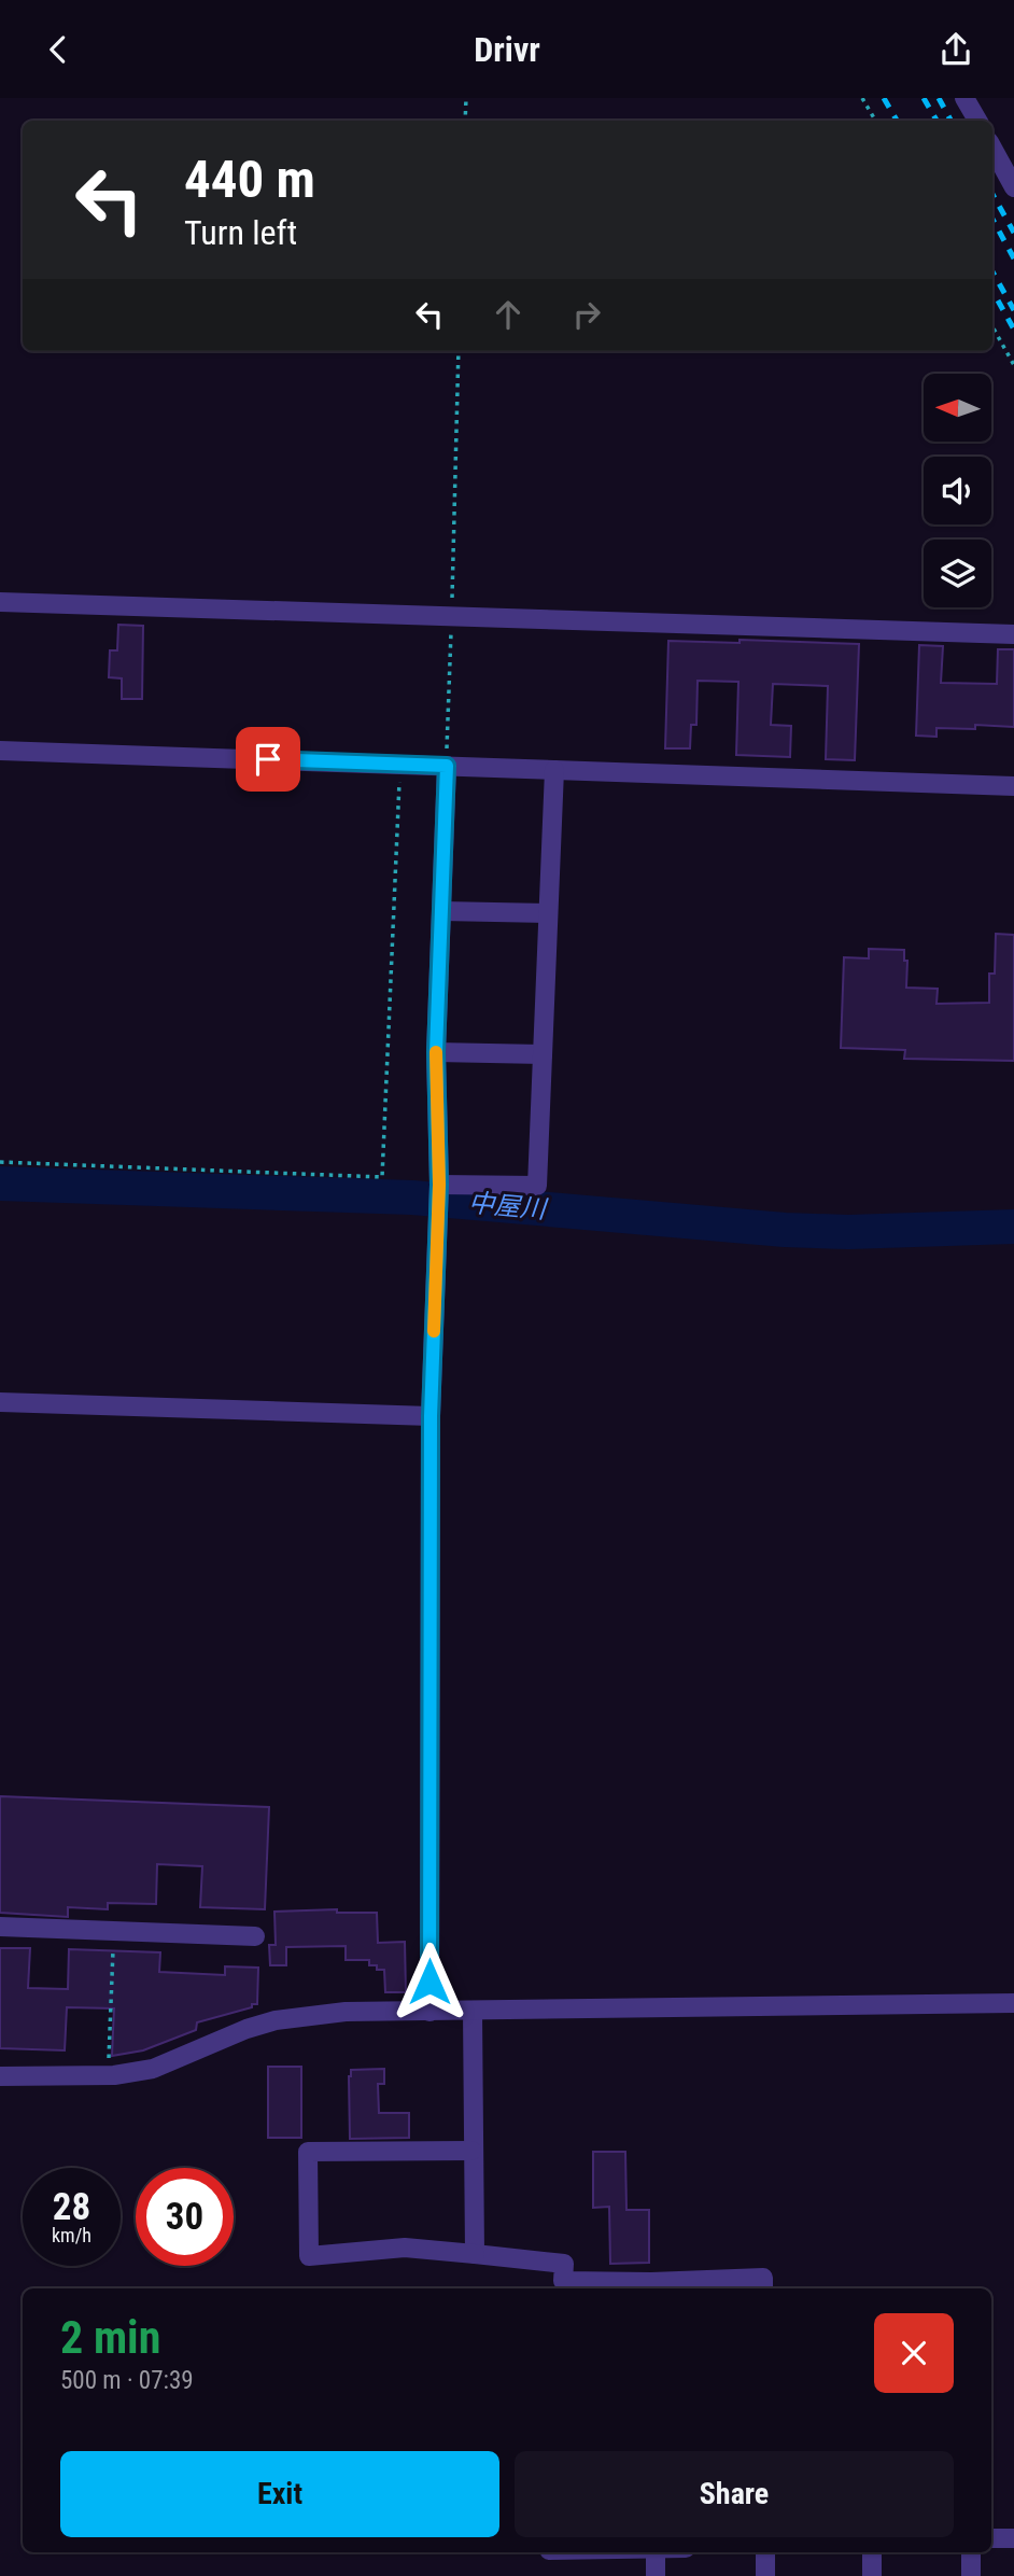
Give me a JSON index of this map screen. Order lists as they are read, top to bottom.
{
  "water": ["中屋川"],
  "north": "left",
  "page": {
    "header": "Drivr",
    "turn": ["440 m", "Turn left"],
    "speed": "28 km/h",
    "limit": "30",
    "heading": ["2 min", "500 m · 07:39"],
    "buttons": ["Exit", "Share"]
  }
}
